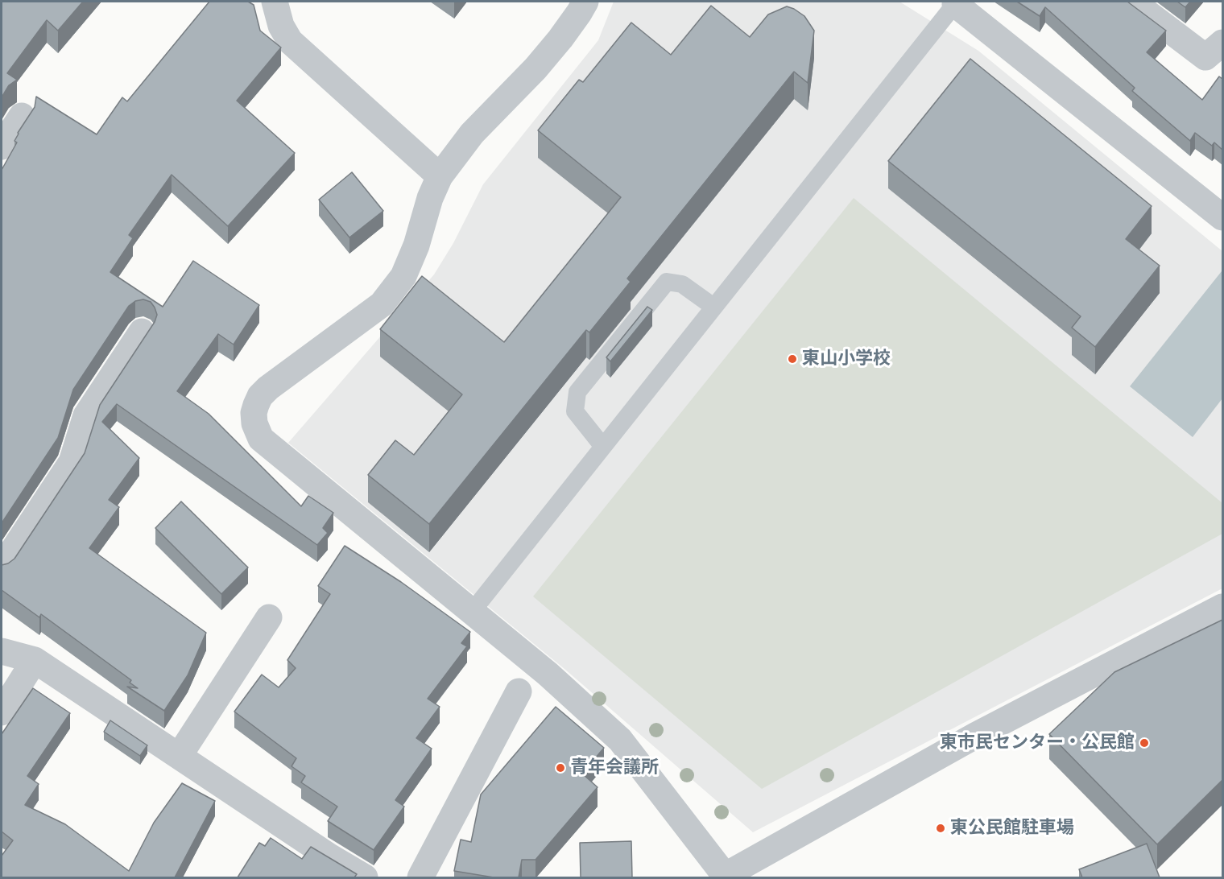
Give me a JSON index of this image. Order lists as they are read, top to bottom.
{
  "places": [
    "東山小学校",
    "東市民センター・公民館",
    "青年会議所",
    "東公民館駐車場"
  ]
}
